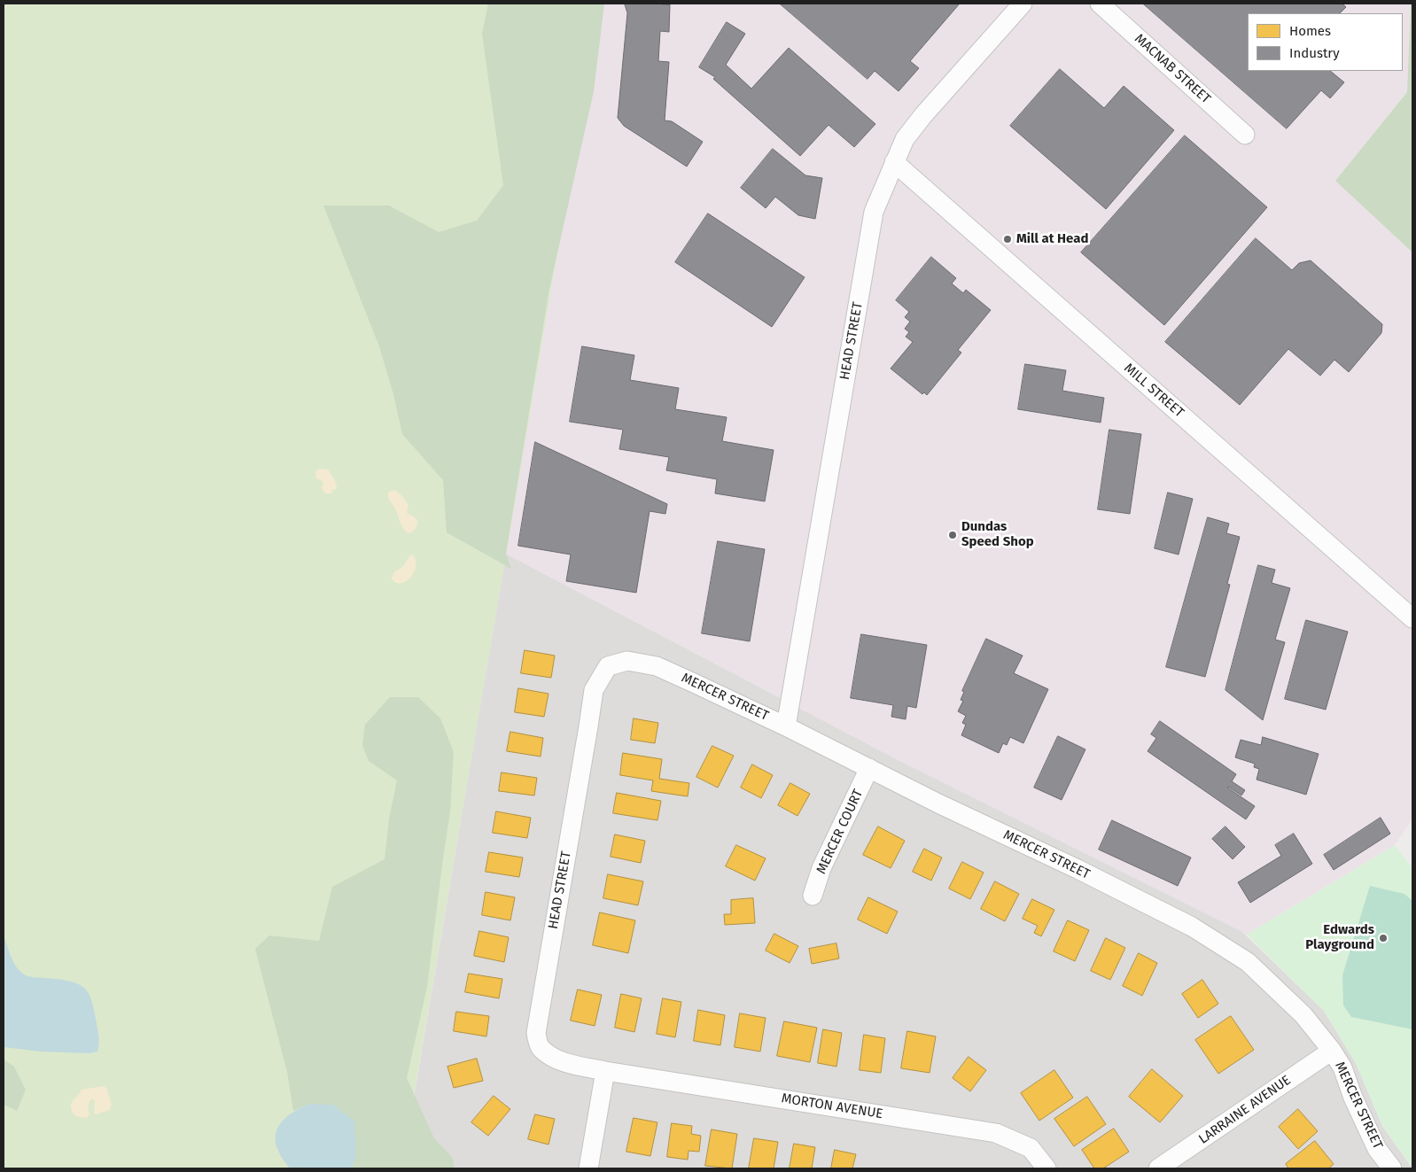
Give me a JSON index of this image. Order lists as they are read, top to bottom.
{
  "streets": {
    "street": [
      "MACNAB STREET",
      "HEAD STREET",
      "MILL STREET",
      "MERCER STREET",
      "MERCER COURT",
      "MORTON AVENUE",
      "LARRAINE AVENUE"
    ]
  },
  "crossings": [
    ["HEAD STREET", "MILL STREET"],
    ["HEAD STREET", "MERCER STREET"],
    ["HEAD STREET", "MORTON AVENUE"],
    ["MERCER STREET", "MERCER COURT"],
    ["MERCER STREET", "LARRAINE AVENUE"]
  ],
  "places": ["Mill at Head", "Dundas Speed Shop", "Edwards Playground"],
  "legend": ["Homes", "Industry"]
}
